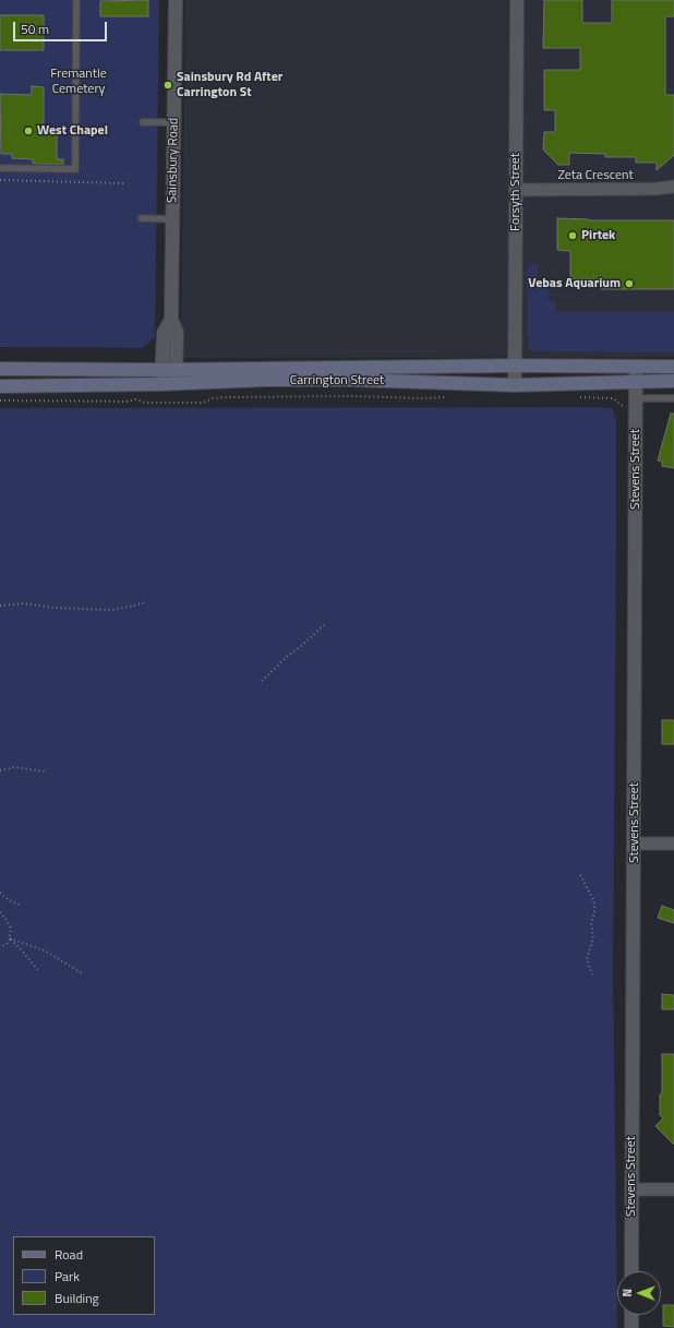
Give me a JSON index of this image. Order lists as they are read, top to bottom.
{
  "streets": {
    "main road": ["Carrington Street"],
    "street": [
      "Sainsbury Road",
      "Zeta Crescent",
      "Forsyth Street",
      "Stevens Street"
    ]
  },
  "crossings": [
    ["Sainsbury Road", "Carrington Street"],
    ["Zeta Crescent", "Forsyth Street"],
    ["Forsyth Street", "Carrington Street"],
    ["Carrington Street", "Stevens Street"]
  ],
  "parks": ["Fremantle Cemetery"],
  "places": [
    "Sainsbury Rd After Carrington St",
    "West Chapel",
    "Pirtek",
    "Vebas Aquarium"
  ],
  "legend": ["Road", "Park", "Building"],
  "scale_bar": "50 m",
  "north": "left"
}
